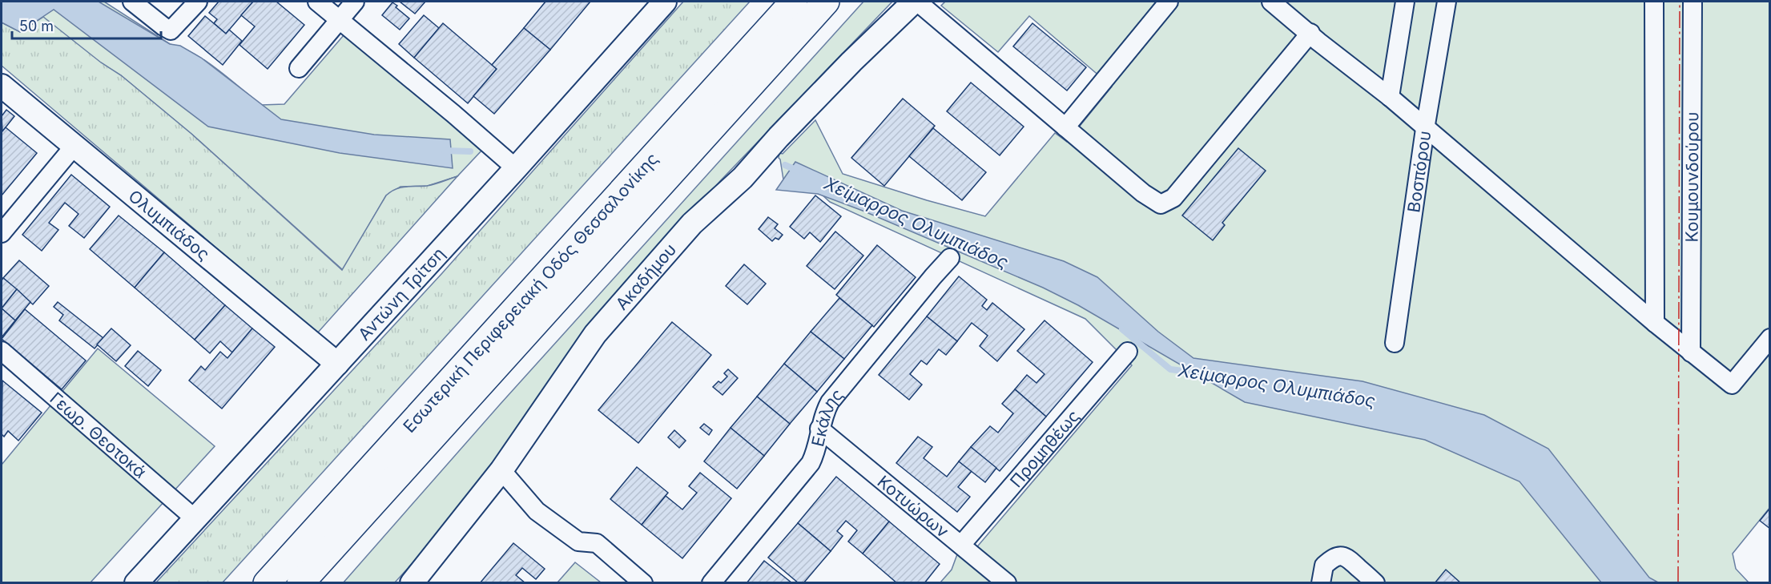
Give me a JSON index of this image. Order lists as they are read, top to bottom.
{
  "streets": {
    "highway": ["Εσωτερική Περιφερειακή Οδός Θεσσαλονίκης"],
    "street": [
      "Βοσπόρου",
      "Κουμουνδούρου",
      "Ολυμπιάδος",
      "Ακαδήμου",
      "Αντώνη Τρίτση",
      "Εκάλης",
      "Γεωρ. Θεοτοκά",
      "Προμηθέως",
      "Κοτυώρων"
    ]
  },
  "crossings": [
    ["Ολυμπιάδος", "Αντώνη Τρίτση"],
    ["Αντώνη Τρίτση", "Γεωρ. Θεοτοκά"],
    ["Εκάλης", "Κοτυώρων"],
    ["Προμηθέως", "Κοτυώρων"]
  ],
  "water": ["Χείμαρρος Ολυμπιάδος"],
  "scale_bar": "50 m"
}
